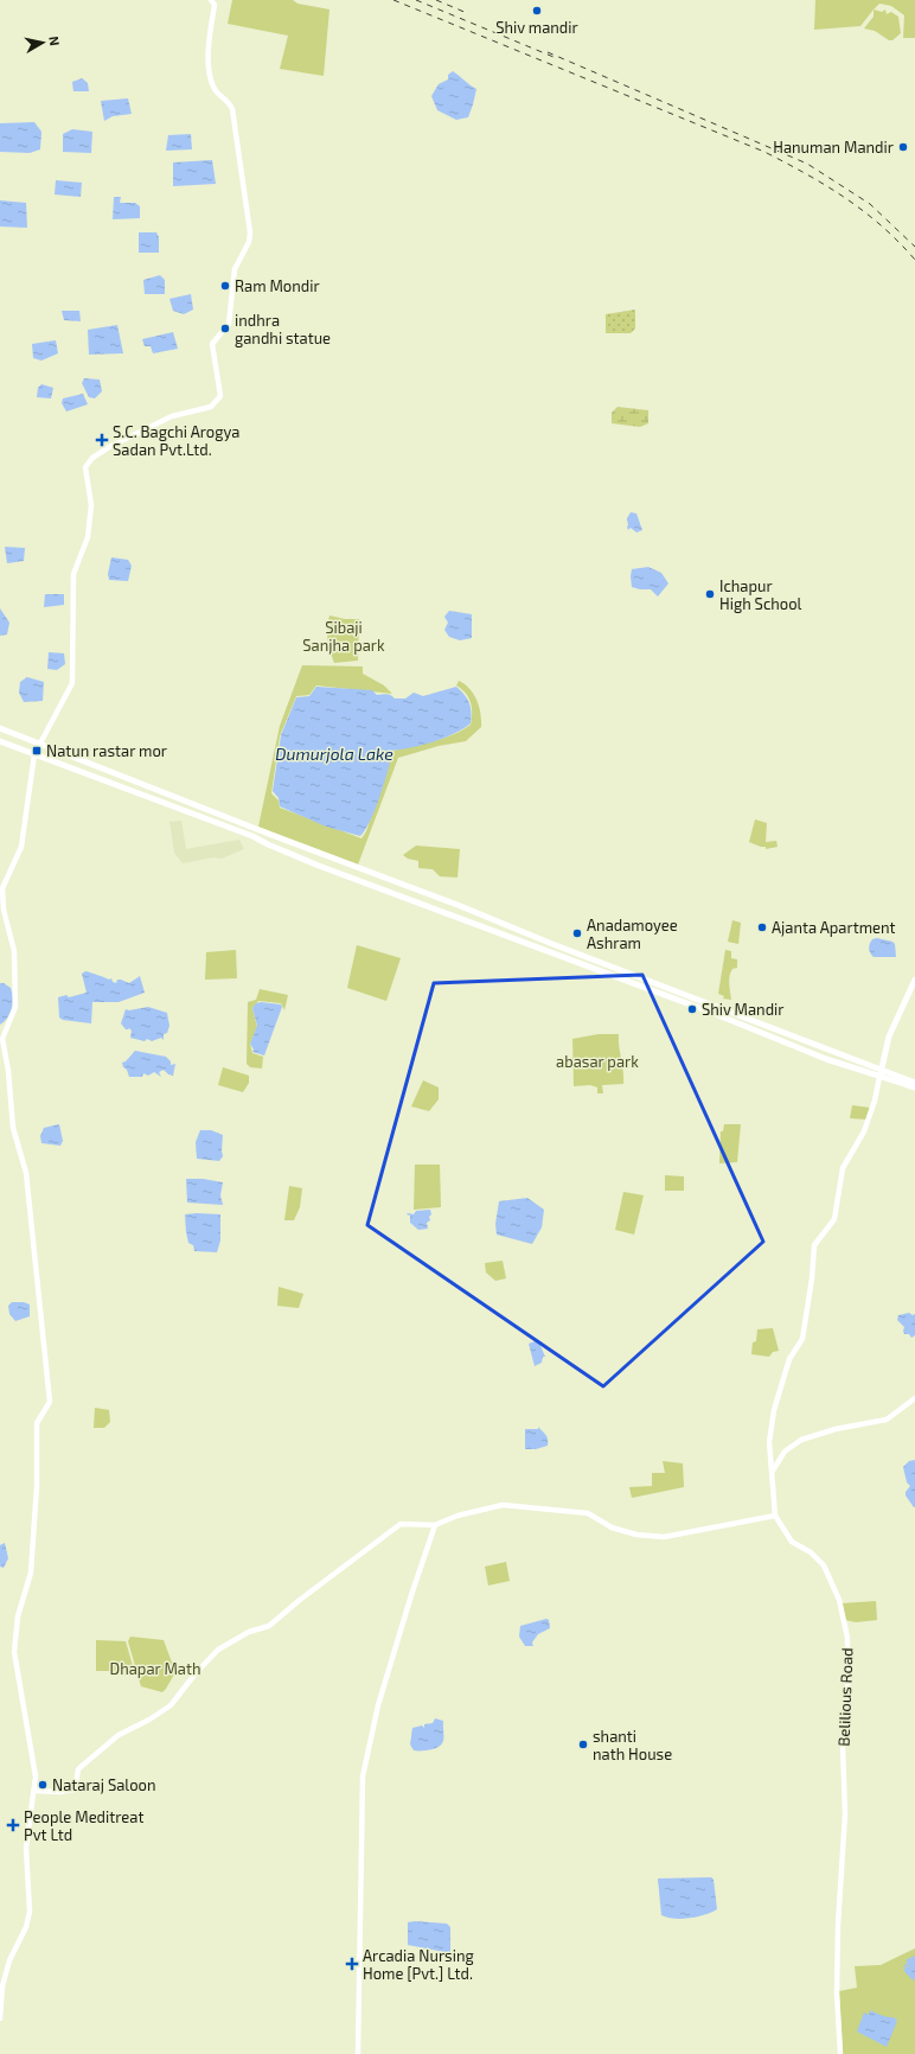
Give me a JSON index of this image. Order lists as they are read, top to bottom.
{
  "streets": {
    "main road": ["Belilious Road"]
  },
  "water": ["Dumurjola Lake"],
  "parks": ["Sibaji Sanjha park", "abasar park", "Dhapar Math"],
  "places": {
    "other": [
      "Shiv mandir",
      "Hanuman Mandir",
      "Ram Mondir",
      "indhra gandhi statue",
      "Ichapur High School",
      "Ajanta Apartment",
      "Anadamoyee Ashram",
      "Shiv Mandir",
      "shanti nath House",
      "Nataraj Saloon"
    ],
    "health": ["S.C. Bagchi Arogya Sadan Pvt.Ltd.", "People Meditreat Pvt Ltd", "Arcadia Nursing Home [Pvt.] Ltd."],
    "transit": ["Natun rastar mor"]
  },
  "north": "right"
}
